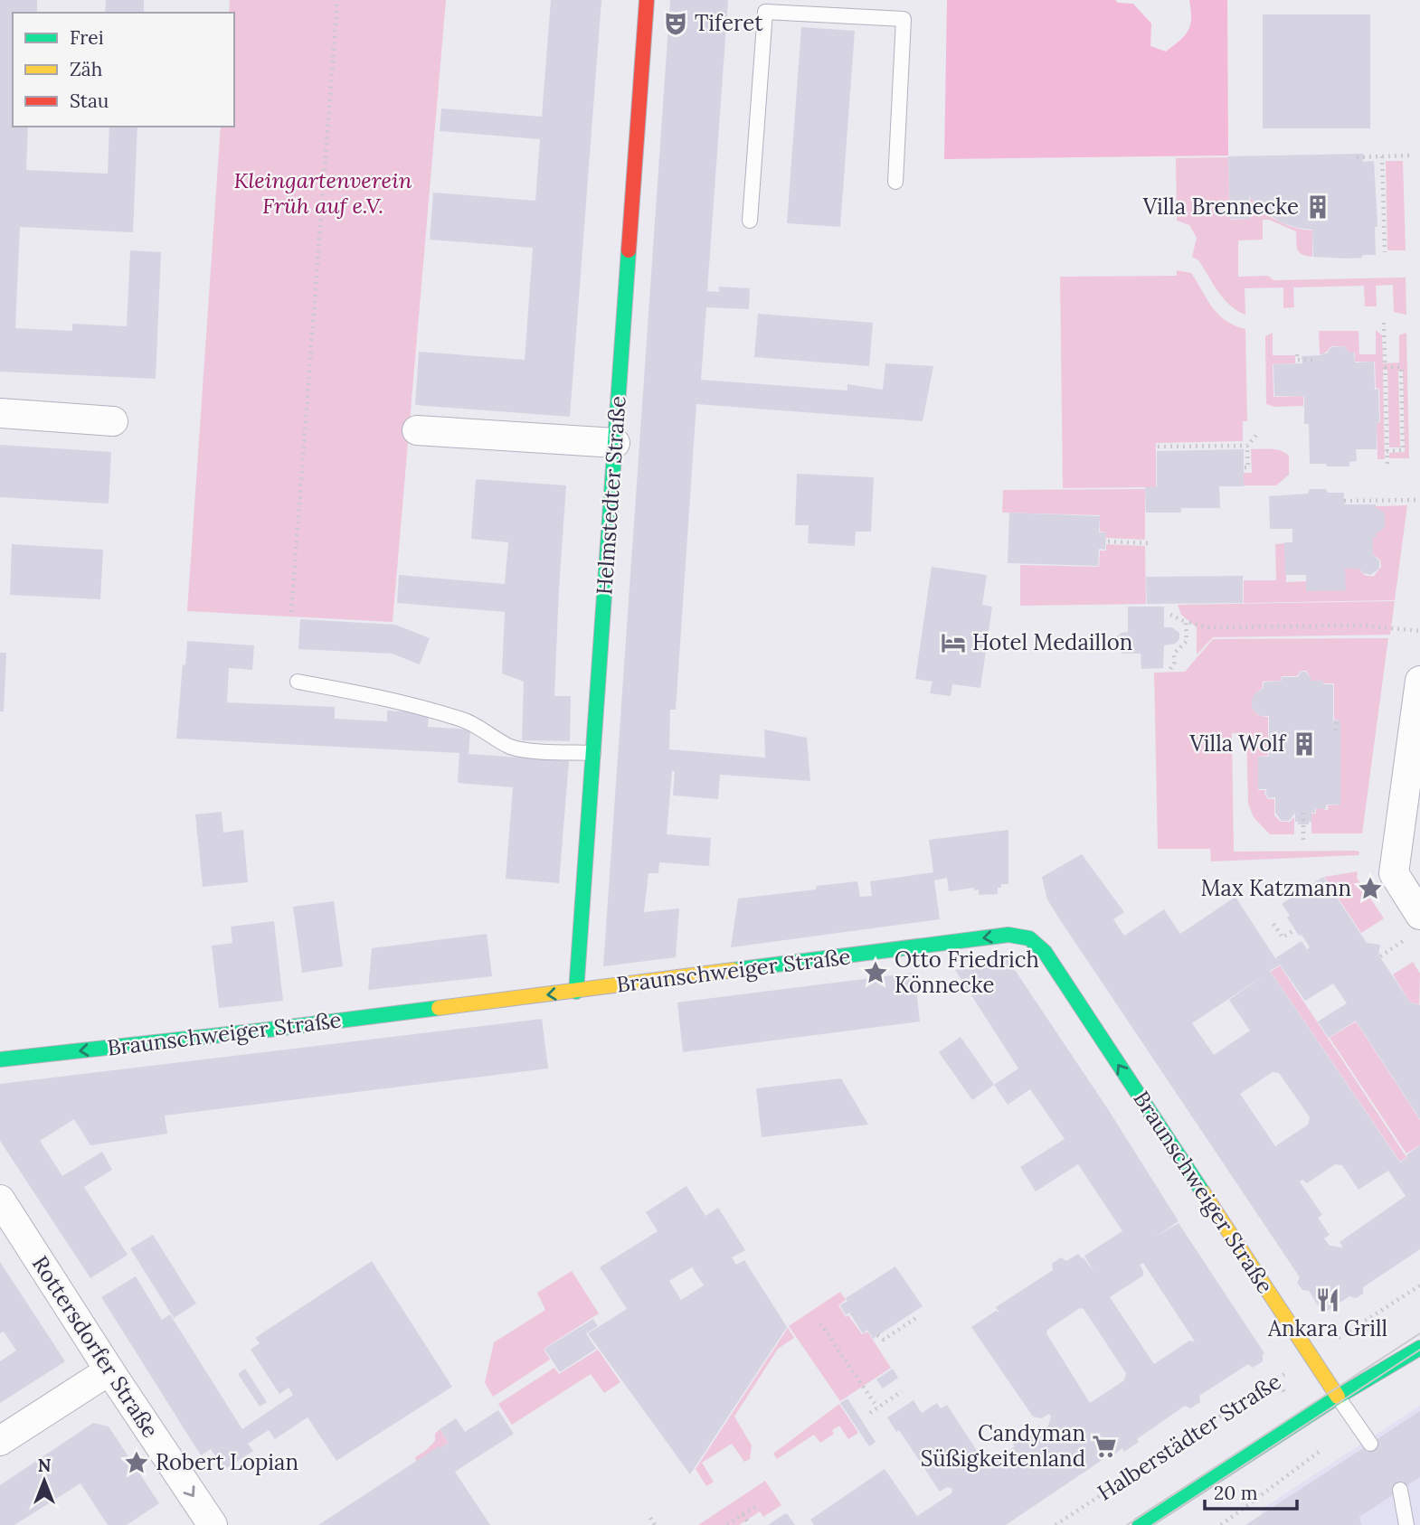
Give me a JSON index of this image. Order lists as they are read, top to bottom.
{
  "streets": {
    "street": ["Helmstedter Straße", "Braunschweiger Straße", "Rottersdorfer Straße"],
    "path": ["Halberstädter Straße"]
  },
  "crossings": [
    ["Helmstedter Straße", "Braunschweiger Straße"]
  ],
  "one_way": ["Braunschweiger Straße", "Rottersdorfer Straße"],
  "parks": ["Kleingartenverein Früh auf e.V."],
  "places": {
    "theatre": ["Tiferet"],
    "building": ["Villa Brennecke", "Villa Wolf"],
    "hotel": ["Hotel Medaillon"],
    "place": ["Max Katzmann", "Otto Friedrich Könnecke", "Robert Lopian"],
    "restaurant": ["Ankara Grill"],
    "supermarket": ["Candyman Süßigkeitenland"]
  },
  "legend": ["Frei", "Zäh", "Stau"],
  "scale_bar": "20 m",
  "north": "top"
}
